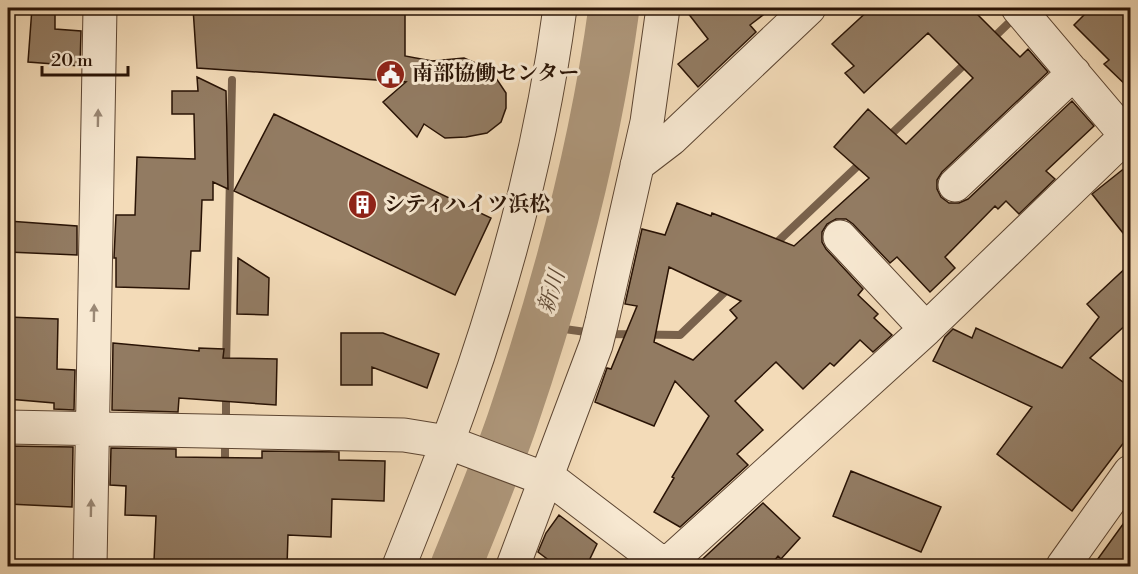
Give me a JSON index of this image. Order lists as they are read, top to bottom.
{
  "water": ["新川"],
  "places": {
    "public building": ["南部協働センター"],
    "building": ["シティハイツ浜松"]
  },
  "scale_bar": "20 m"
}
